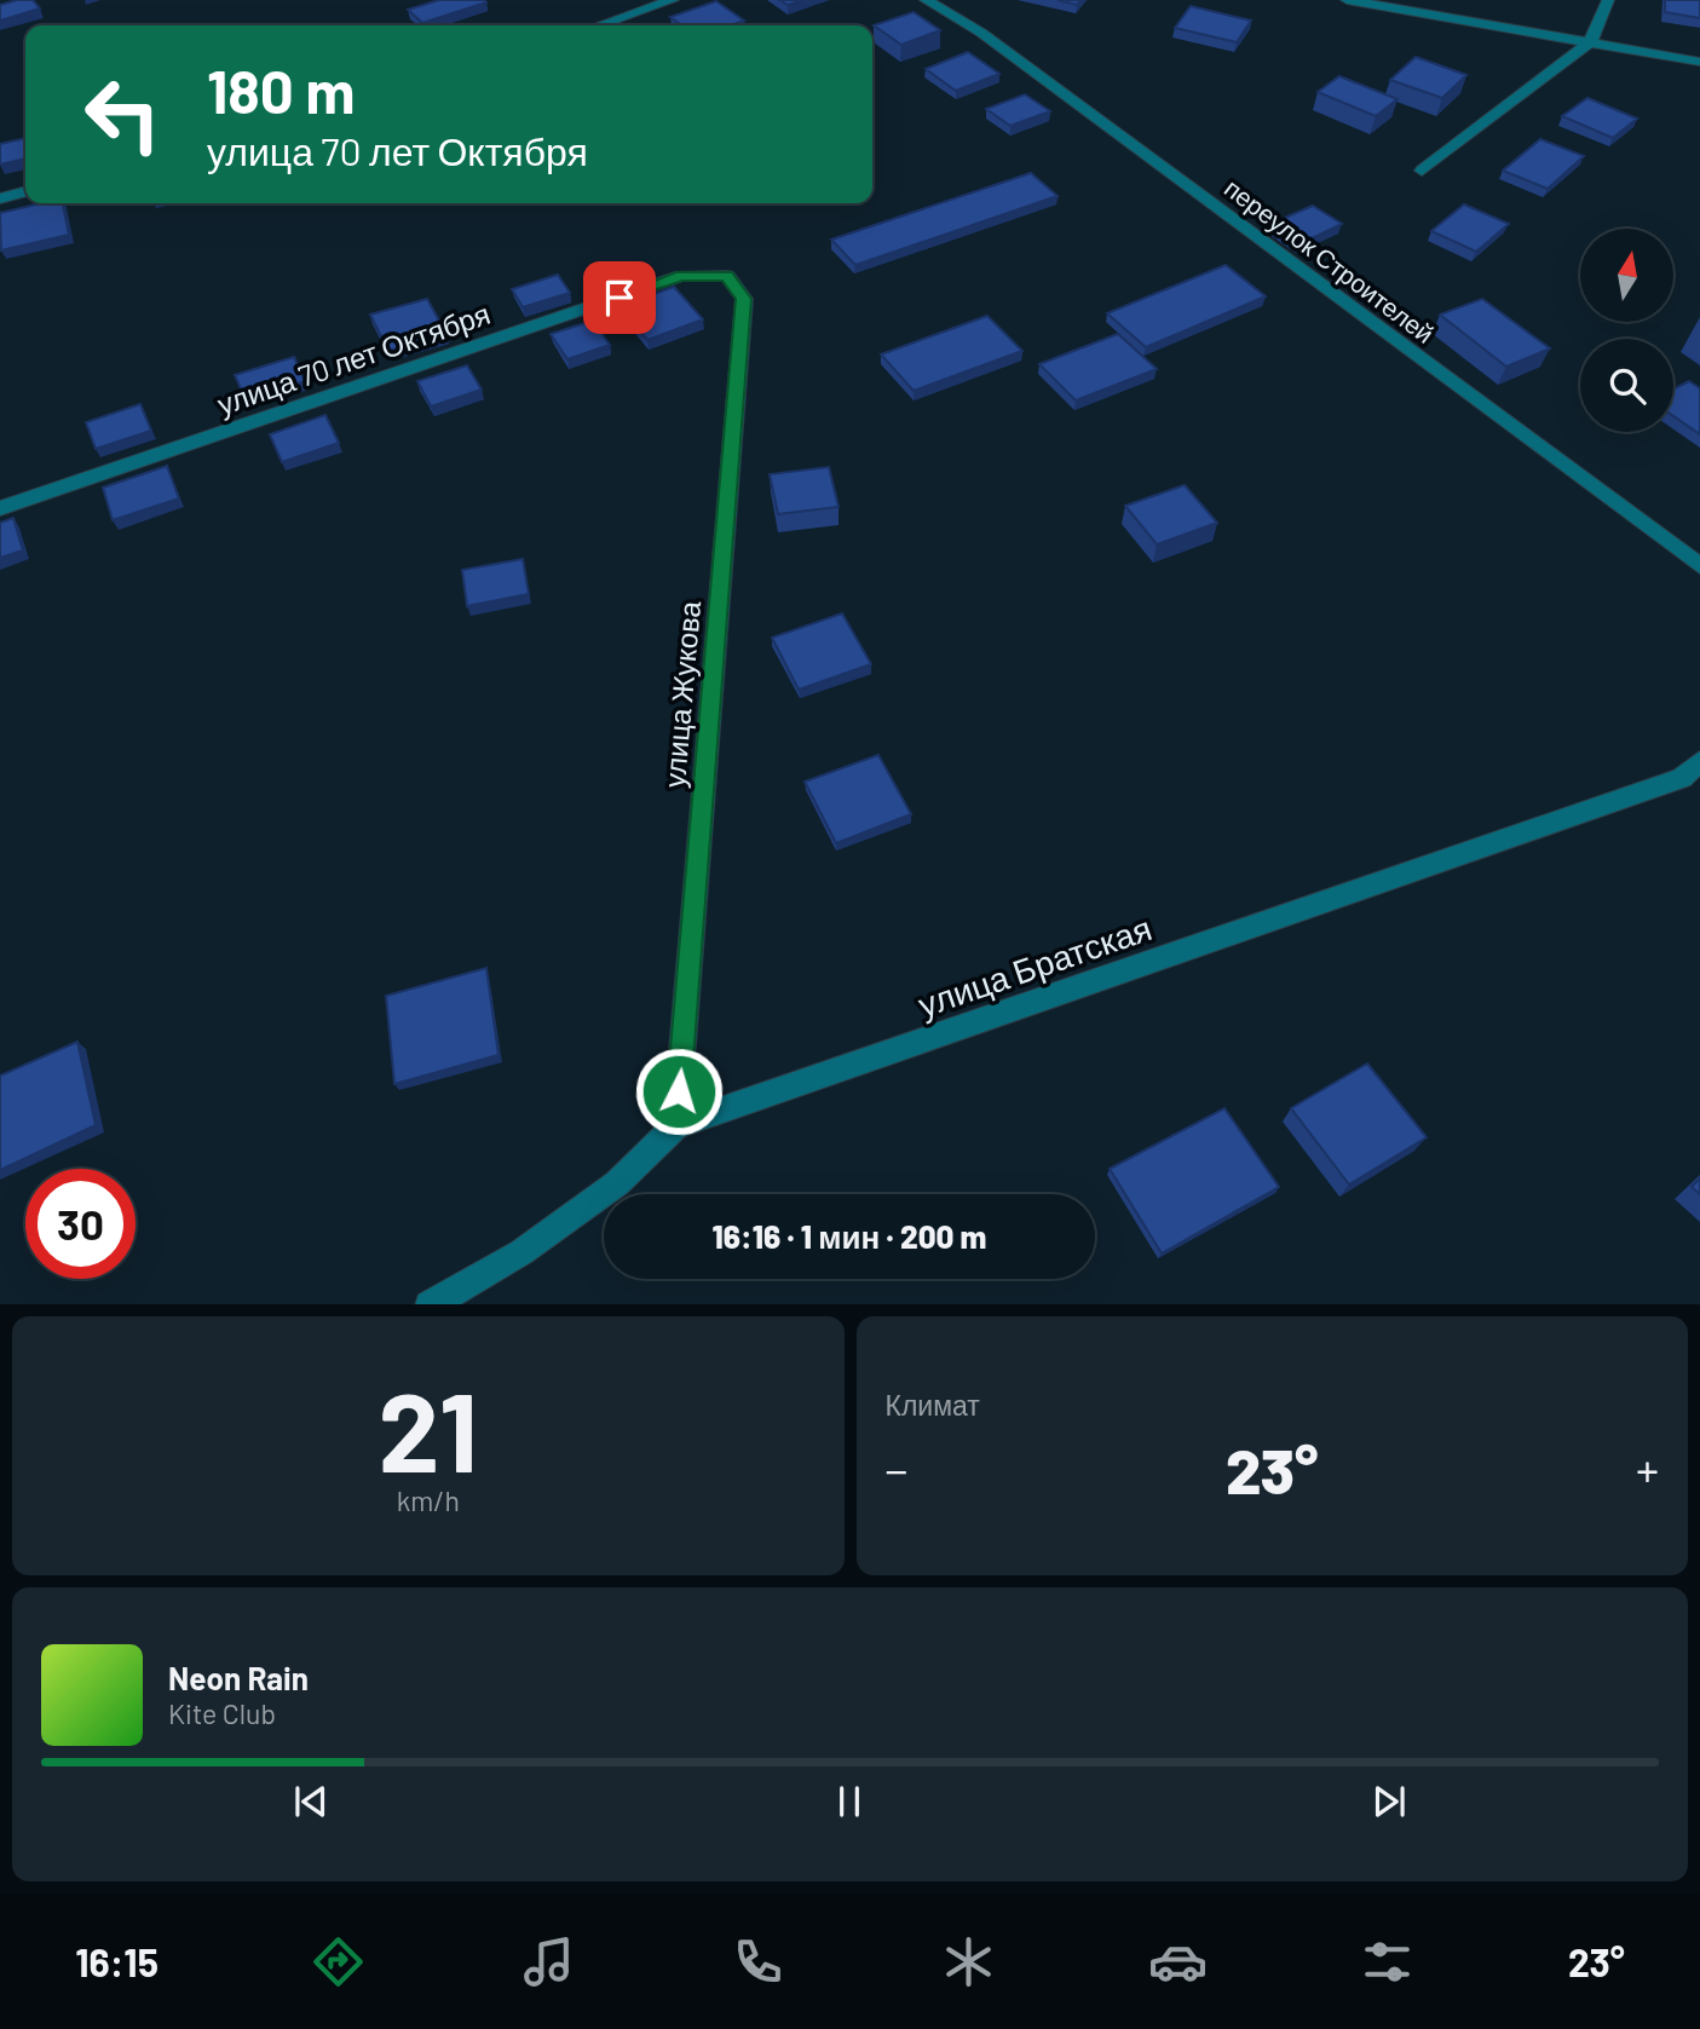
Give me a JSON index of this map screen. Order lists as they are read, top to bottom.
{
  "streets": {
    "street": [
      "переулок Строителей",
      "улица 70 лет Октября",
      "улица Жукова",
      "улица Братская"
    ]
  },
  "crossings": [
    ["улица 70 лет Октября", "улица Жукова"],
    ["улица Жукова", "улица Братская"]
  ],
  "north": "top",
  "page": {
    "turn": ["180 m", "улица 70 лет Октября"],
    "limit": "30",
    "trip": "16:16 · 1 мин · 200 m",
    "tile": [
      ["21", "km/h"],
      "Климат"
    ],
    "heat": ["−", "23°", "+"],
    "song": ["Neon Rain", "Kite Club"],
    "tabs": ["16:15", "23°"]
  }
}
